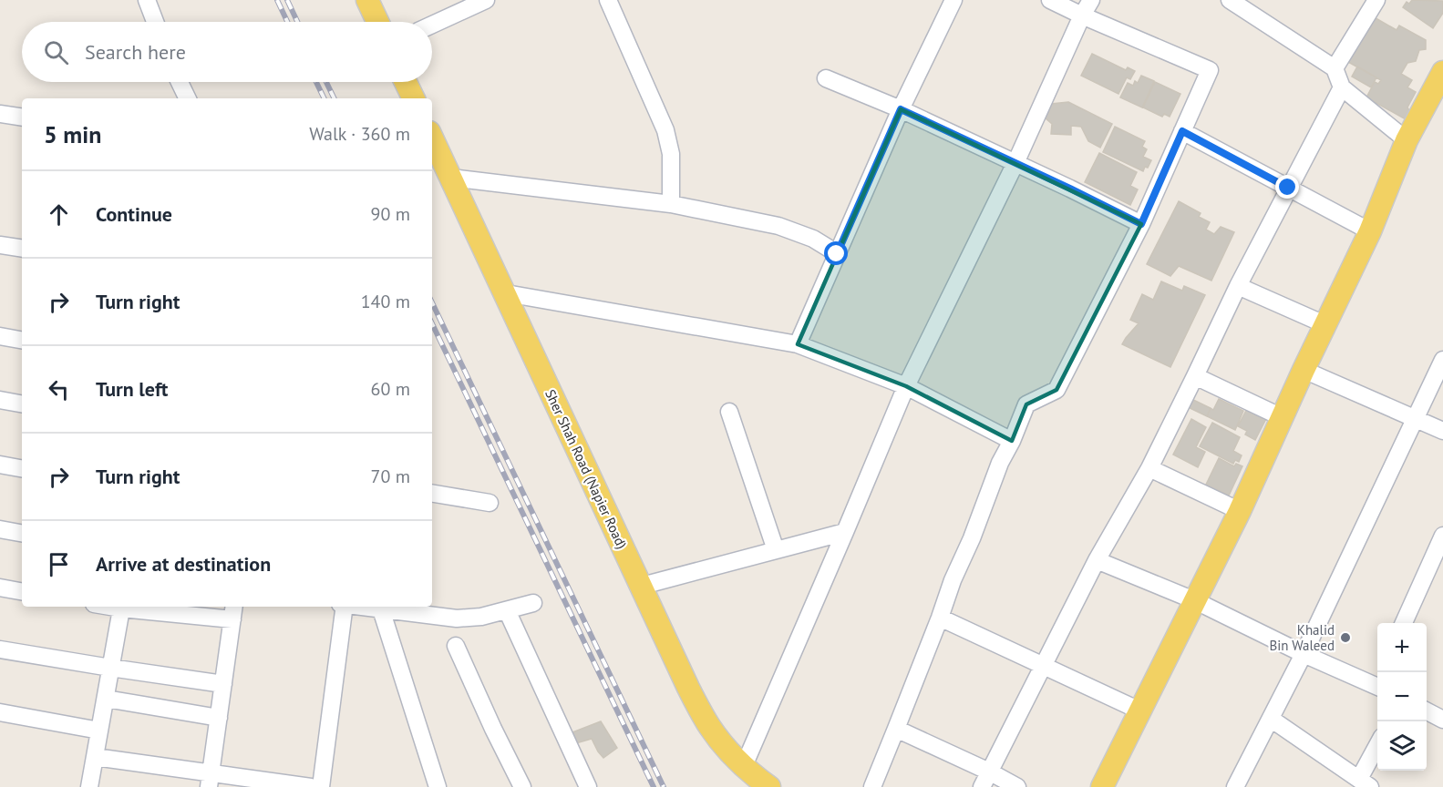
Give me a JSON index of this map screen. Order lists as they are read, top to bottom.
{
  "streets": {
    "main road": ["Sher Shah Road (Napier Road)"]
  },
  "places": ["Khalid Bin Waleed"],
  "page": {
    "search": "Search here",
    "heading": ["5 min", "Walk · 360 m"],
    "list": [
      ["Continue", "90 m"],
      ["Turn right", "140 m"],
      ["Turn left", "60 m"],
      ["Turn right", "70 m"],
      "Arrive at destination"
    ],
    "map_buttons": ["+", "−"]
  }
}
